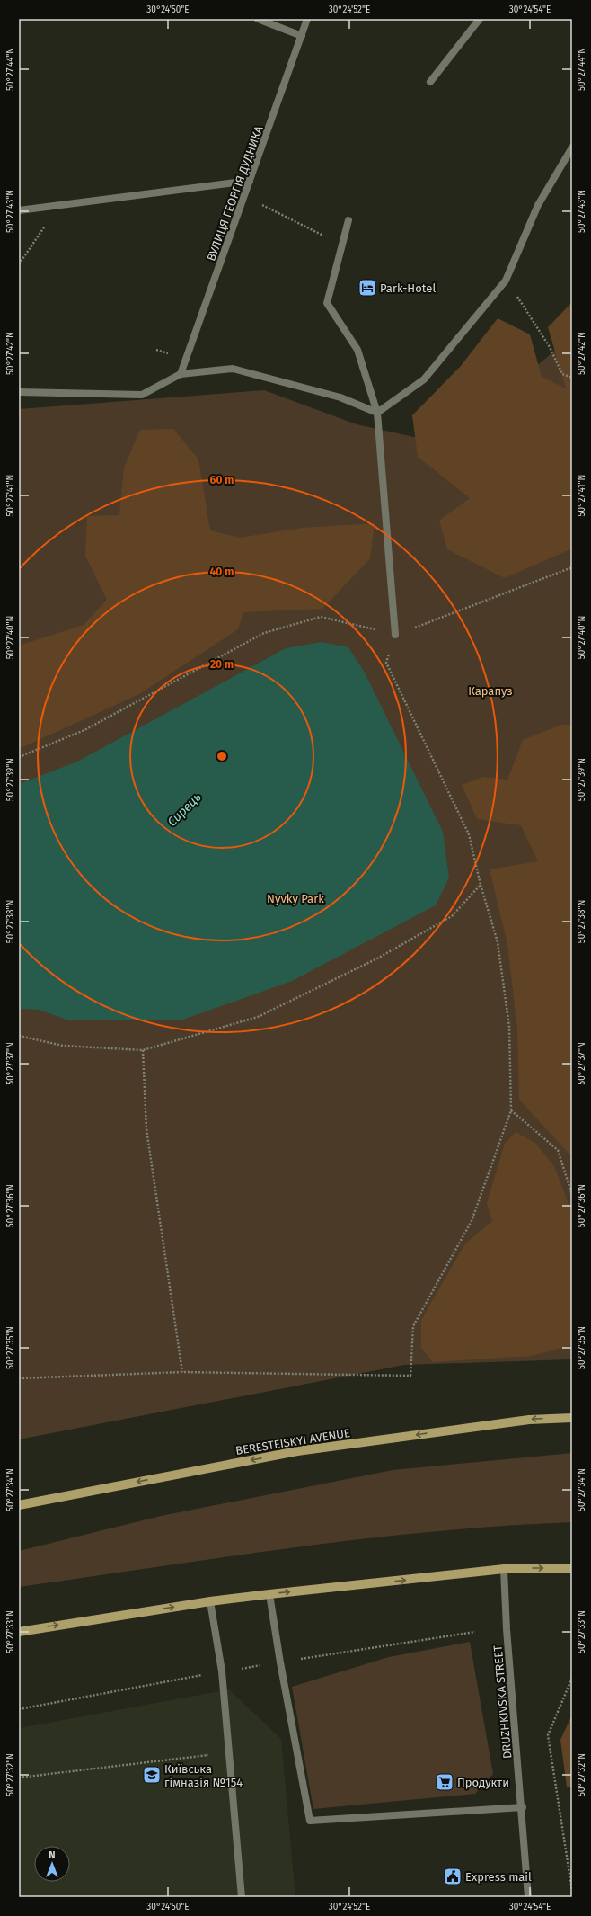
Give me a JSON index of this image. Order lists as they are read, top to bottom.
{
  "streets": {
    "main road": ["BERESTEISKYI AVENUE"],
    "street": ["ВУЛИЦЯ ГЕОРГІЯ ДУДНИКА", "DRUZHKIVSKA STREET"]
  },
  "one_way": ["BERESTEISKYI AVENUE"],
  "water": ["Сирець"],
  "parks": ["Карапуз", "Nyvky Park"],
  "places": {
    "hotel": ["Park-Hotel"],
    "school or university": ["Київська гімназія №154"],
    "supermarket": ["Продукти"],
    "public building": ["Express mail"]
  },
  "north": "top",
  "coordinates": [
    "30°24'50\"E",
    "30°24'52\"E",
    "30°24'54\"E",
    "50°27'44\"N",
    "50°27'43\"N",
    "50°27'42\"N",
    "50°27'41\"N",
    "50°27'40\"N",
    "50°27'39\"N",
    "50°27'38\"N",
    "50°27'37\"N",
    "50°27'36\"N",
    "50°27'35\"N",
    "50°27'34\"N",
    "50°27'33\"N",
    "50°27'32\"N"
  ],
  "rings": ["60 m", "40 m", "20 m"]
}
